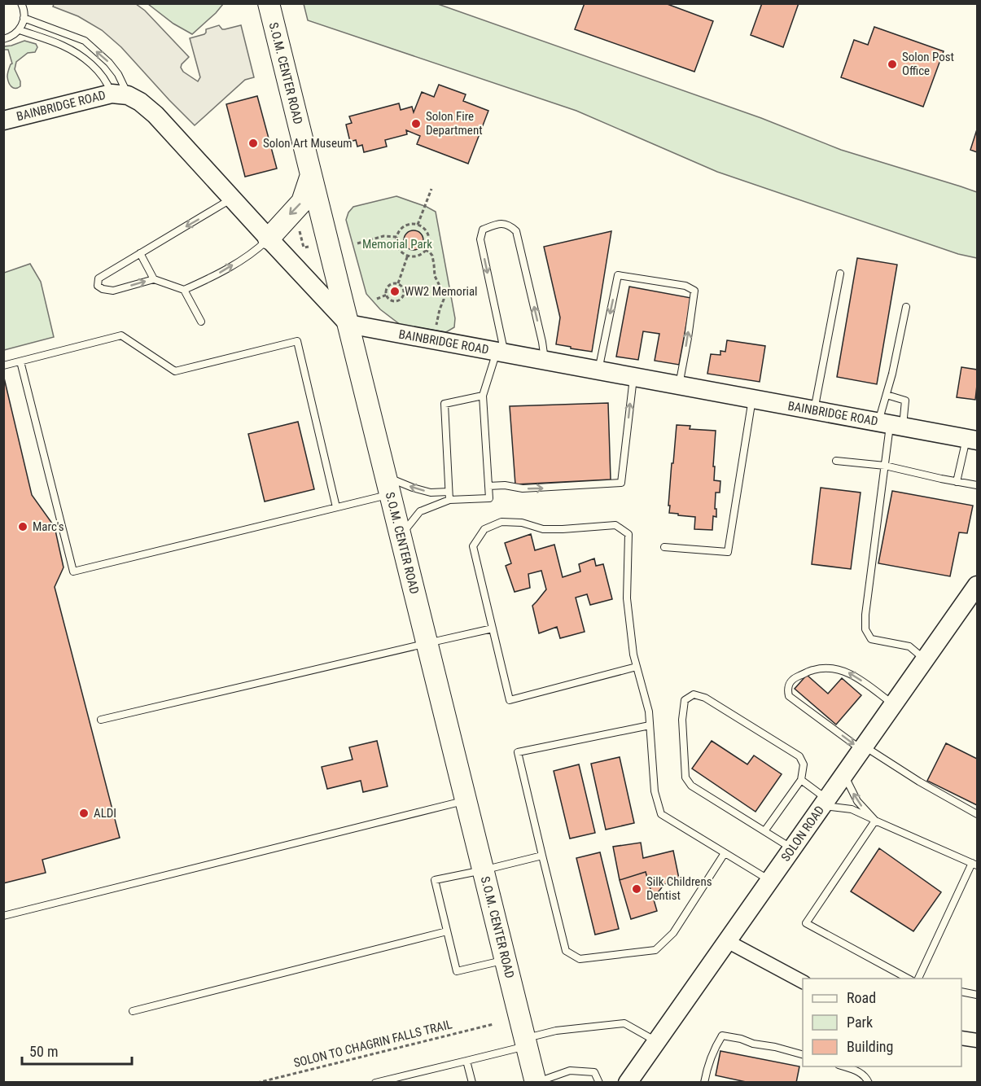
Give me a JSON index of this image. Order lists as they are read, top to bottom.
{
  "streets": {
    "main road": ["S.O.M. CENTER ROAD"],
    "street": ["BAINBRIDGE ROAD", "SOLON ROAD"],
    "path": ["SOLON TO CHAGRIN FALLS TRAIL"]
  },
  "crossings": [
    ["S.O.M. CENTER ROAD", "BAINBRIDGE ROAD"]
  ],
  "parks": ["Memorial Park"],
  "places": [
    "Solon Post Office",
    "Solon Fire Department",
    "Solon Art Museum",
    "WW2 Memorial",
    "Marc's",
    "ALDI",
    "Silk Childrens Dentist"
  ],
  "legend": ["Road", "Park", "Building"],
  "scale_bar": "50 m"
}
